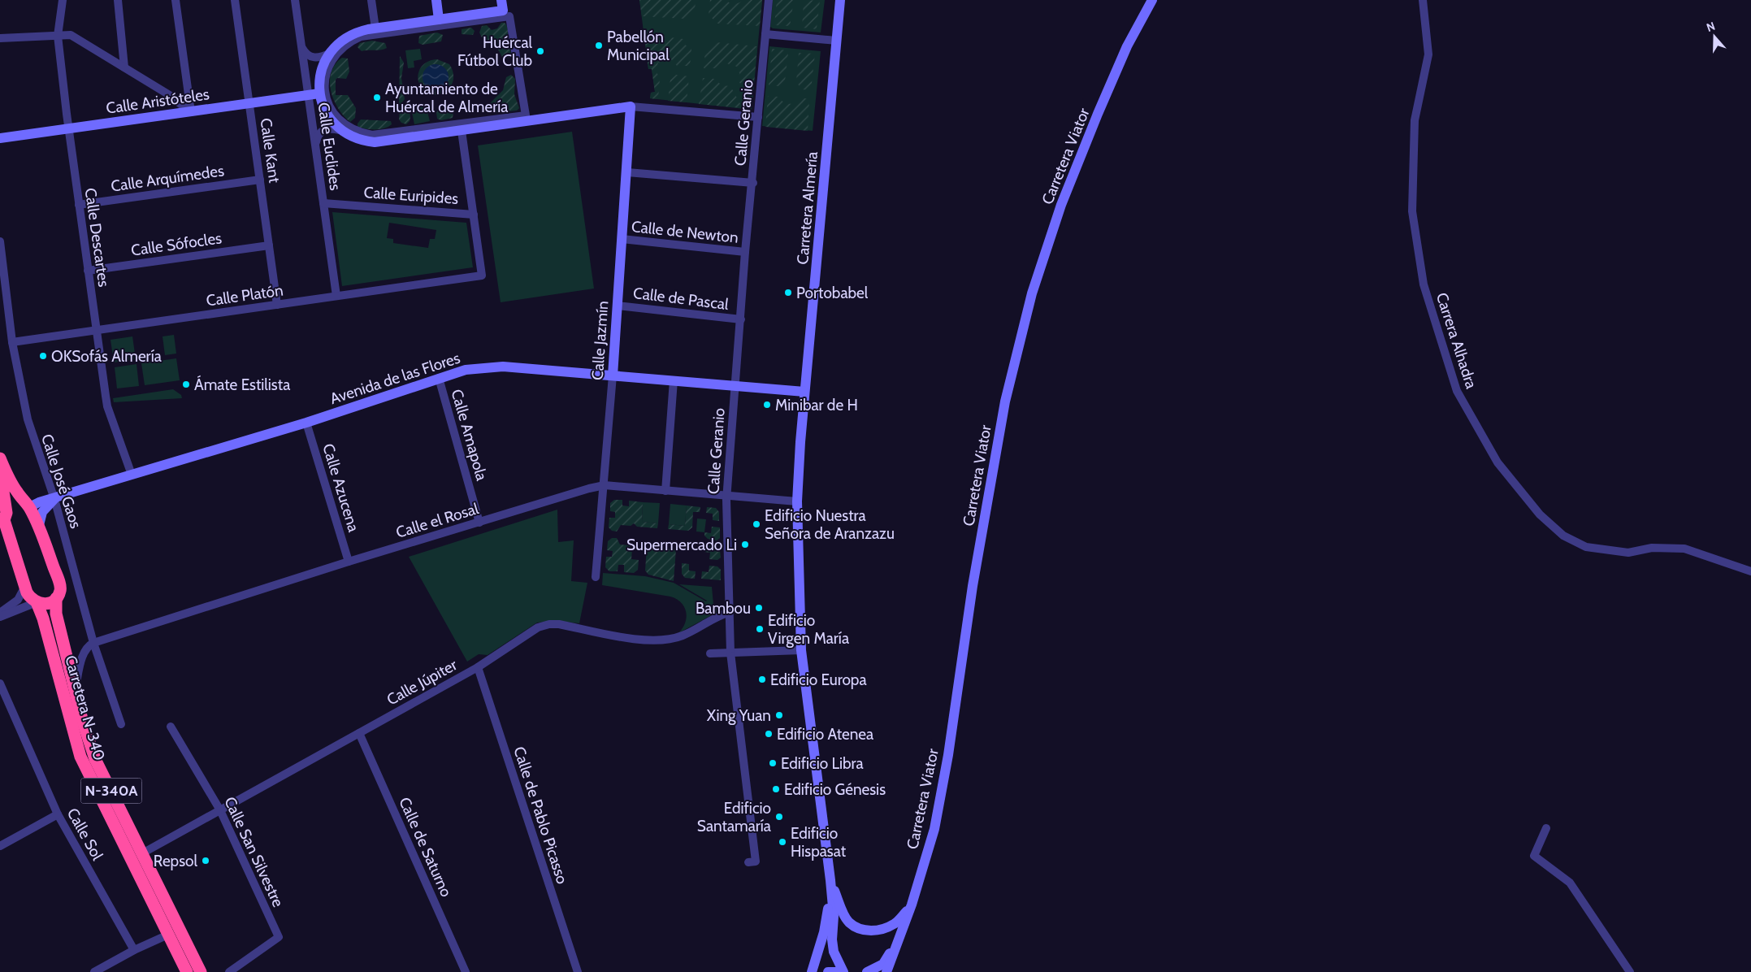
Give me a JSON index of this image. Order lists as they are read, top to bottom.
{
  "streets": {
    "highway": ["Carretera N-340", "N-340A"],
    "main road": [
      "Calle Aristóteles",
      "Carretera Viator",
      "Carretera Almería",
      "Calle Jazmín",
      "Avenida de las Flores"
    ],
    "street": [
      "Calle Geranio",
      "Calle Euclides",
      "Calle Kant",
      "Calle Arquímedes",
      "Calle Euripides",
      "Calle de Newton",
      "Calle Descartes",
      "Calle Sófocles",
      "Calle Platón",
      "Calle de Pascal",
      "Carrera Alhadra",
      "Calle Amapola",
      "Calle José Gaos",
      "Calle Azucena",
      "Calle el Rosal",
      "Calle Júpiter",
      "Calle de Pablo Picasso",
      "Calle Sol",
      "Calle de Saturno",
      "Calle San Silvestre"
    ]
  },
  "crossings": [
    ["Calle Aristóteles", "Calle Euclides"],
    ["Calle Aristóteles", "Calle Kant"],
    ["Calle Aristóteles", "Calle Descartes"],
    ["Calle Geranio", "Calle de Newton"],
    ["Calle Geranio", "Calle de Pascal"],
    ["Calle Geranio", "Avenida de las Flores"],
    ["Calle Geranio", "Calle el Rosal"],
    ["Calle Geranio", "Calle Júpiter"],
    ["Calle Euclides", "Calle Euripides"],
    ["Calle Euclides", "Calle Platón"],
    ["Calle Kant", "Calle Arquímedes"],
    ["Calle Kant", "Calle Sófocles"],
    ["Calle Kant", "Calle Platón"],
    ["Calle Arquímedes", "Calle Descartes"],
    ["Calle Euripides", "Calle Platón"],
    ["Carretera Almería", "Avenida de las Flores"],
    ["Carretera Almería", "Calle el Rosal"],
    ["Calle de Newton", "Calle Jazmín"],
    ["Calle Descartes", "Calle Sófocles"],
    ["Calle Descartes", "Calle Platón"],
    ["Calle Descartes", "Avenida de las Flores"],
    ["Calle Platón", "Calle José Gaos"],
    ["Calle de Pascal", "Calle Jazmín"],
    ["Calle Jazmín", "Avenida de las Flores"],
    ["Calle Jazmín", "Calle el Rosal"],
    ["Avenida de las Flores", "Calle Amapola"],
    ["Avenida de las Flores", "Calle José Gaos"],
    ["Avenida de las Flores", "Calle Azucena"],
    ["Avenida de las Flores", "N-340A"],
    ["Calle Amapola", "Calle el Rosal"],
    ["Calle José Gaos", "Calle el Rosal"],
    ["Calle Azucena", "Calle el Rosal"],
    ["Calle Júpiter", "N-340A"],
    ["Calle Júpiter", "Calle de Pablo Picasso"],
    ["Calle Júpiter", "Calle de Saturno"],
    ["Calle Júpiter", "Calle San Silvestre"]
  ],
  "places": [
    "Pabellón Municipal",
    "Huércal Fútbol Club",
    "Ayuntamiento de Huércal de Almería",
    "Portobabel",
    "OKSofás Almería",
    "Ámate Estilista",
    "Minibar de H",
    "Edificio Nuestra Señora de Aranzazu",
    "Supermercado Li",
    "Bambou",
    "Edificio Virgen María",
    "Edificio Europa",
    "Xing Yuan",
    "Edificio Atenea",
    "Edificio Libra",
    "Edificio Génesis",
    "Edificio Santamaría",
    "Edificio Hispasat",
    "Repsol"
  ],
  "north": "top"
}
